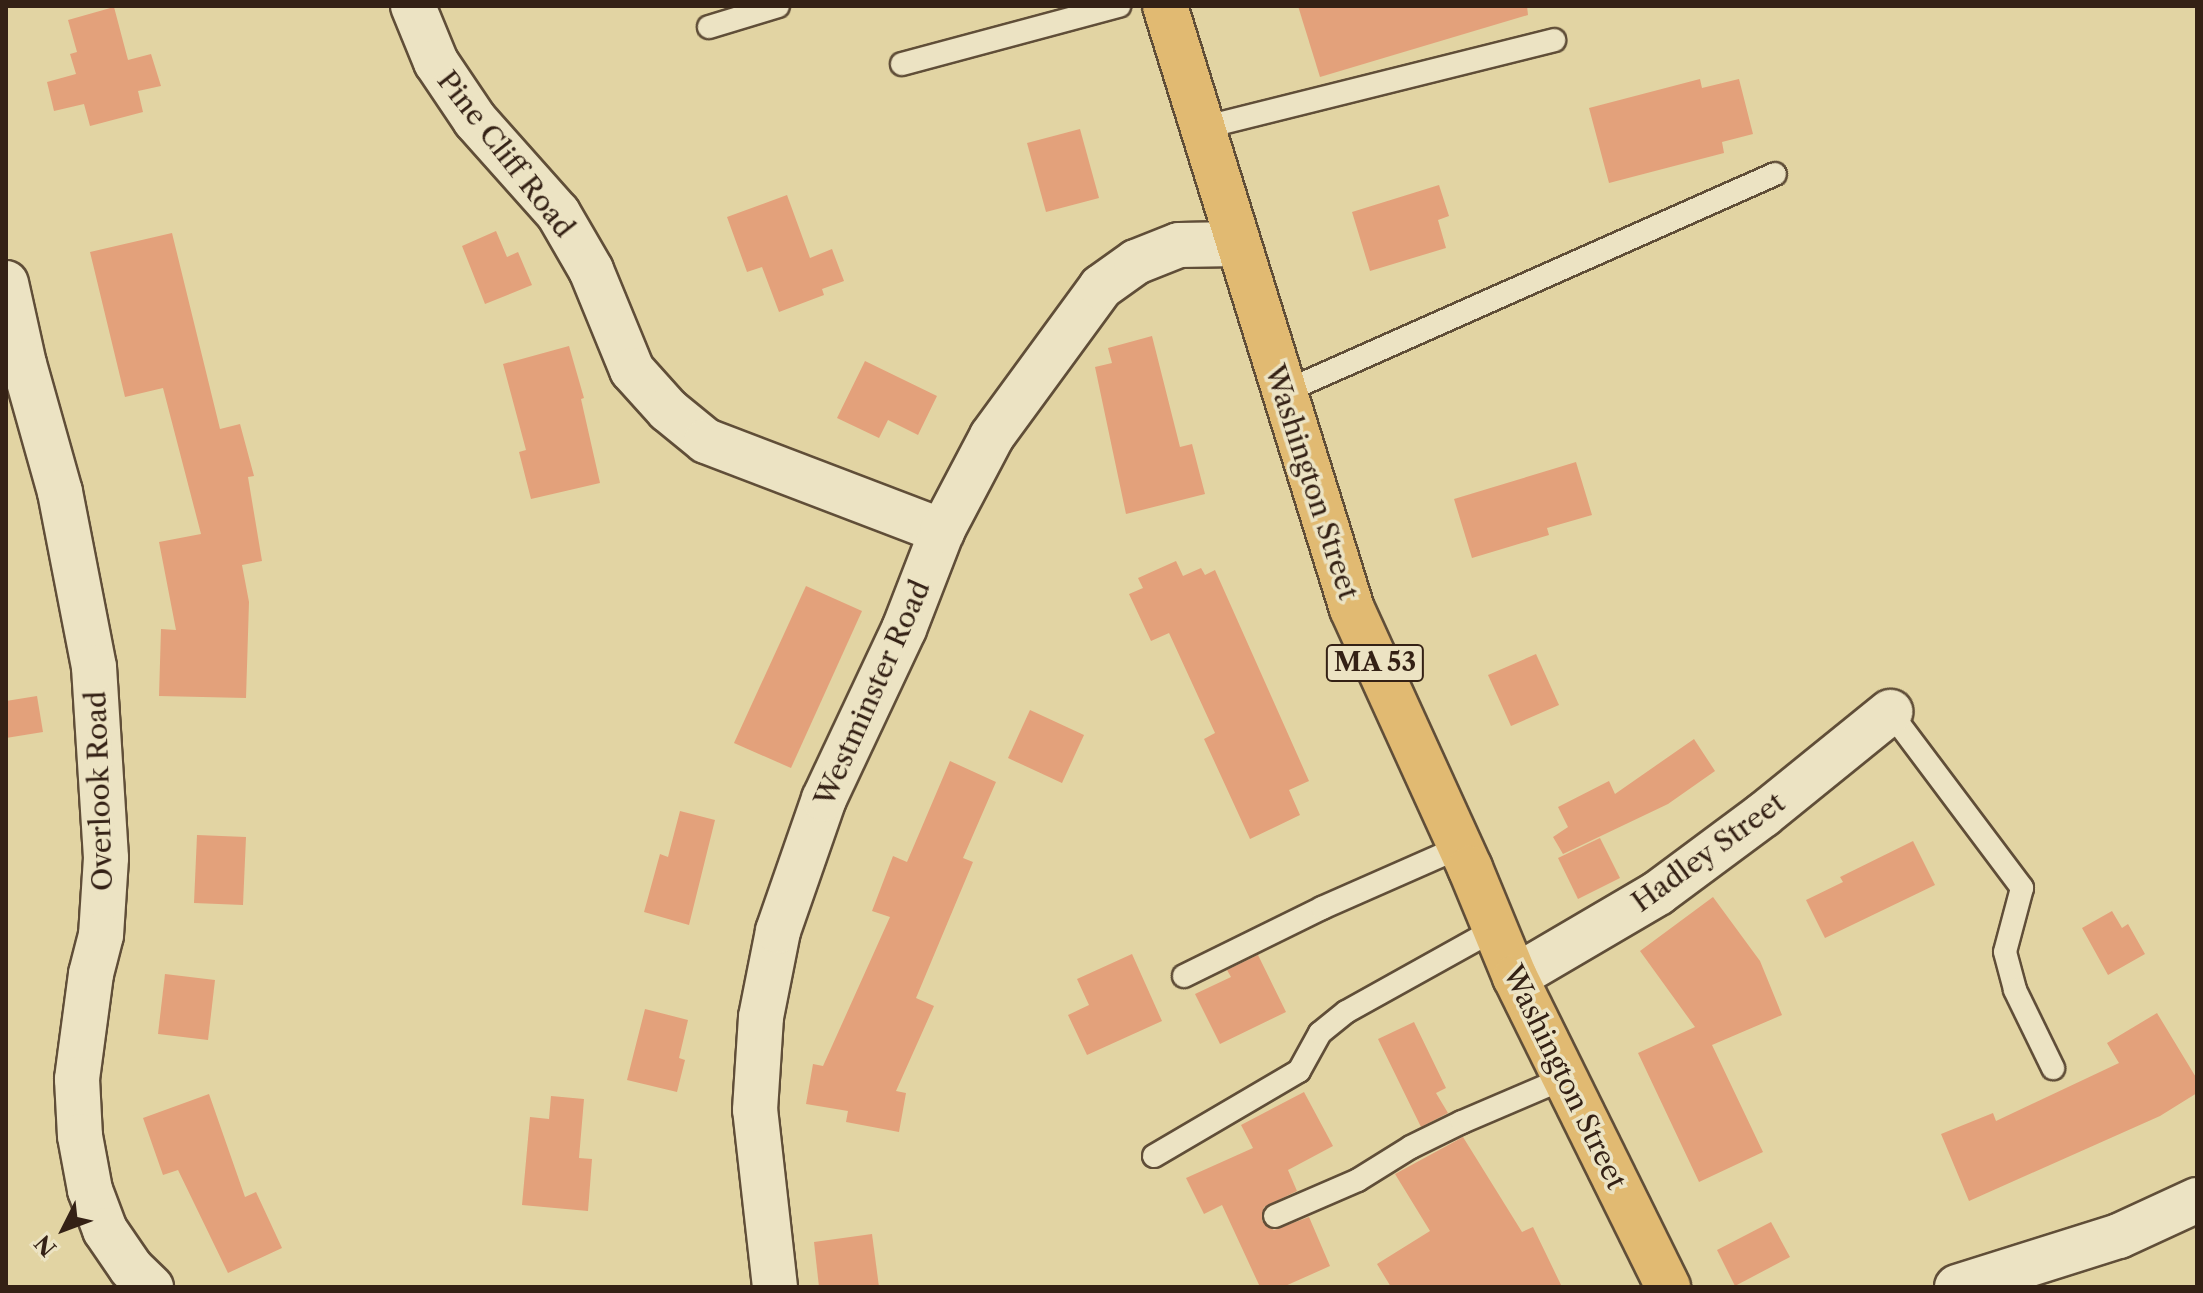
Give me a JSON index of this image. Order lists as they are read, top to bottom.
{
  "streets": {
    "main road": ["Washington Street", "MA 53"],
    "street": [
      "Pine Cliff Road",
      "Westminster Road",
      "Overlook Road",
      "Hadley Street"
    ]
  },
  "crossings": [
    ["Pine Cliff Road", "Westminster Road"],
    ["Washington Street", "Westminster Road"],
    ["Washington Street", "Hadley Street"]
  ],
  "north": "bottom left"
}
